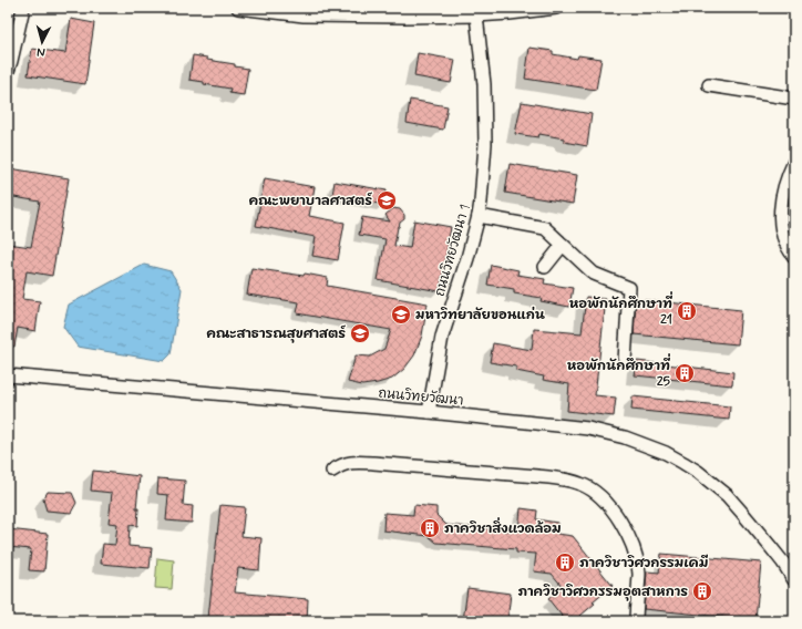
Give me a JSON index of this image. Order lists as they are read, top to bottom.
{
  "streets": {
    "street": ["ถนนวิทยวัฒนา 1", "ถนนวิทยวัฒนา"]
  },
  "crossings": [
    ["ถนนวิทยวัฒนา 1", "ถนนวิทยวัฒนา"]
  ],
  "places": {
    "school or university": ["คณะพยาบาลศาสตร์", "มหาวิทยาลัยขอนแก่น", "คณะสาธารณสุขศาสตร์"],
    "building": [
      "หอพักนักศึกษาที่ 21",
      "หอพักนักศึกษาที่ 25",
      "ภาควิชาสิ่งแวดล้อม",
      "ภาควิชาวิศวกรรมเคมี",
      "ภาควิชาวิศวกรรมอุตสาหการ"
    ]
  },
  "north": "bottom"
}
